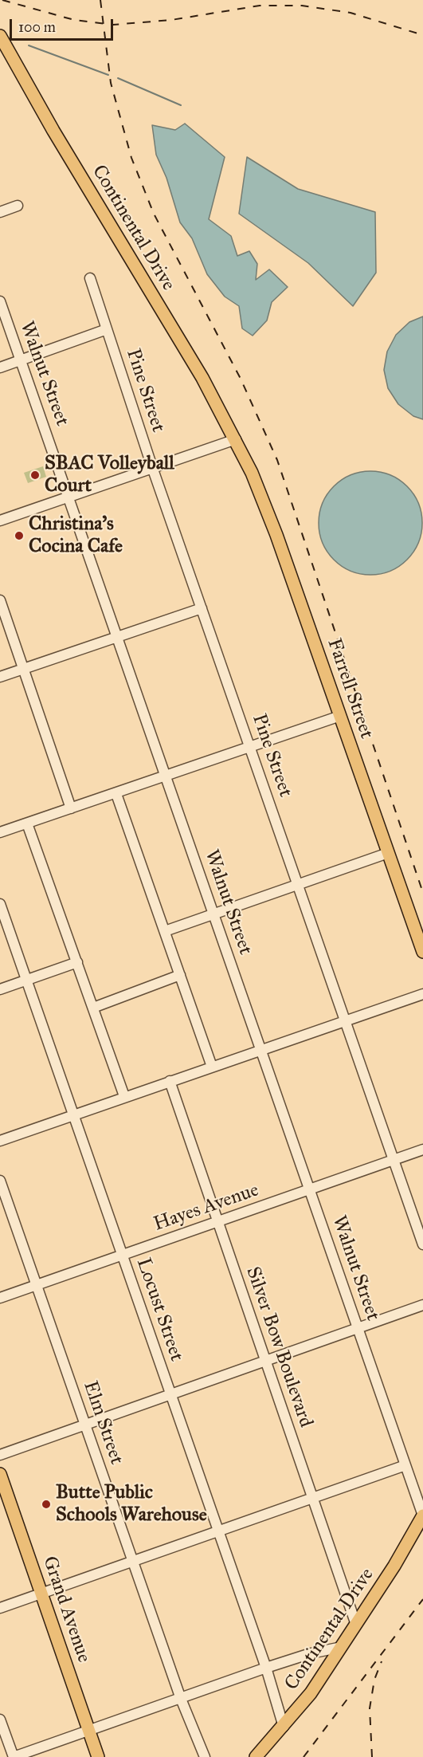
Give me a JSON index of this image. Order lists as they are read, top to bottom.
{
  "streets": {
    "main road": ["Continental Drive", "Farrell Street", "Grand Avenue"],
    "street": [
      "Walnut Street",
      "Pine Street",
      "Hayes Avenue",
      "Locust Street",
      "Silver Bow Boulevard",
      "Elm Street"
    ]
  },
  "crossings": [
    ["Continental Drive", "Walnut Street"],
    ["Continental Drive", "Farrell Street"],
    ["Continental Drive", "Locust Street"],
    ["Continental Drive", "Silver Bow Boulevard"],
    ["Walnut Street", "Hayes Avenue"],
    ["Pine Street", "Hayes Avenue"],
    ["Hayes Avenue", "Locust Street"],
    ["Hayes Avenue", "Silver Bow Boulevard"],
    ["Hayes Avenue", "Elm Street"]
  ],
  "places": ["SBAC Volleyball Court", "Christina's Cocina Cafe", "Butte Public Schools Warehouse"],
  "scale_bar": "100 m"
}
